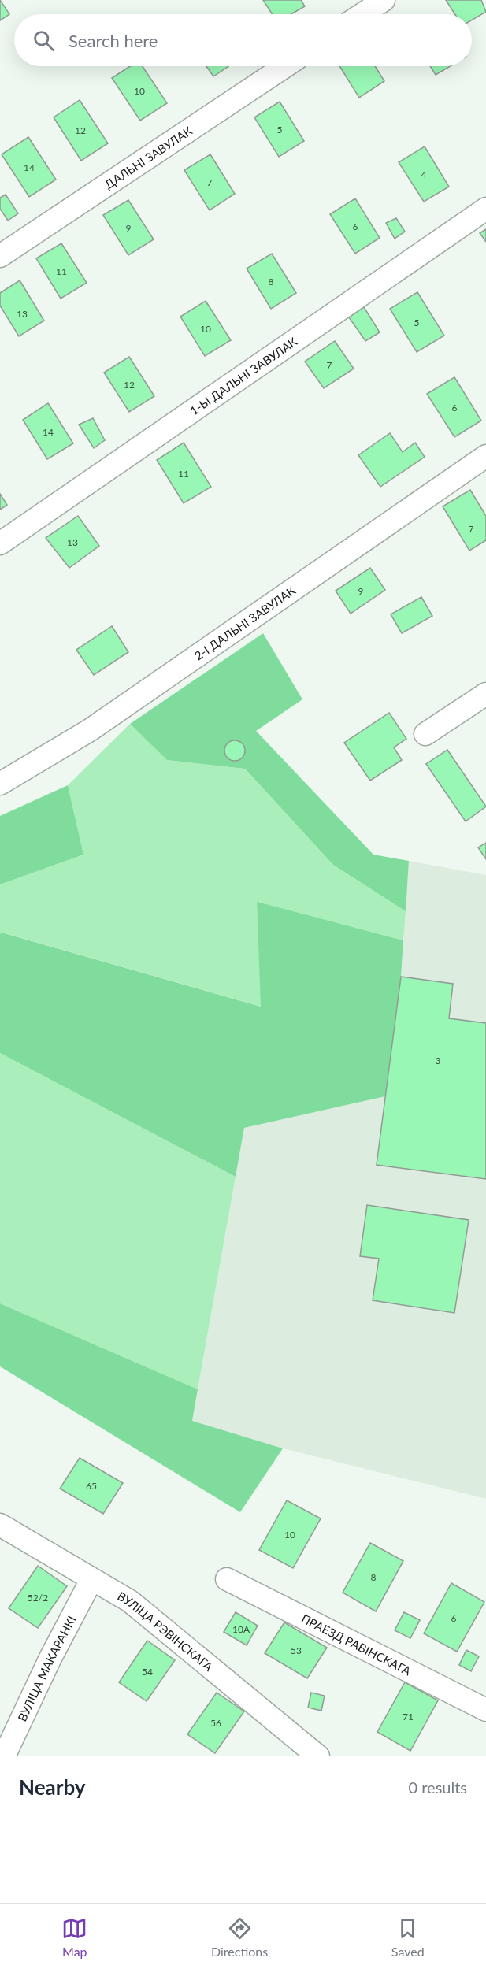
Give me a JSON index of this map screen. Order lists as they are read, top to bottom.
{
  "streets": {
    "street": [
      "ДАЛЬНІ ЗАВУЛАК",
      "1-Ы ДАЛЬНІ ЗАВУЛАК",
      "2-І ДАЛЬНІ ЗАВУЛАК",
      "ВУЛІЦА РЭВІНСКАГА",
      "ПРАЕЗД РАВІНСКАГА",
      "ВУЛІЦА МАКАРАНКІ"
    ]
  },
  "crossings": [
    ["ВУЛІЦА РЭВІНСКАГА", "ВУЛІЦА МАКАРАНКІ"]
  ],
  "house_numbers": [
    "10",
    "5",
    "12",
    "14",
    "4",
    "7",
    "6",
    "9",
    "11",
    "8",
    "13",
    "5",
    "10",
    "7",
    "12",
    "6",
    "14",
    "11",
    "7",
    "13",
    "9",
    "3",
    "65",
    "10",
    "8",
    "52/2",
    "6",
    "10А",
    "53",
    "54",
    "71",
    "56"
  ],
  "page": {
    "search": "Search here",
    "heading": ["Nearby", "0 results"],
    "nav": ["Map", "Directions", "Saved"]
  }
}
